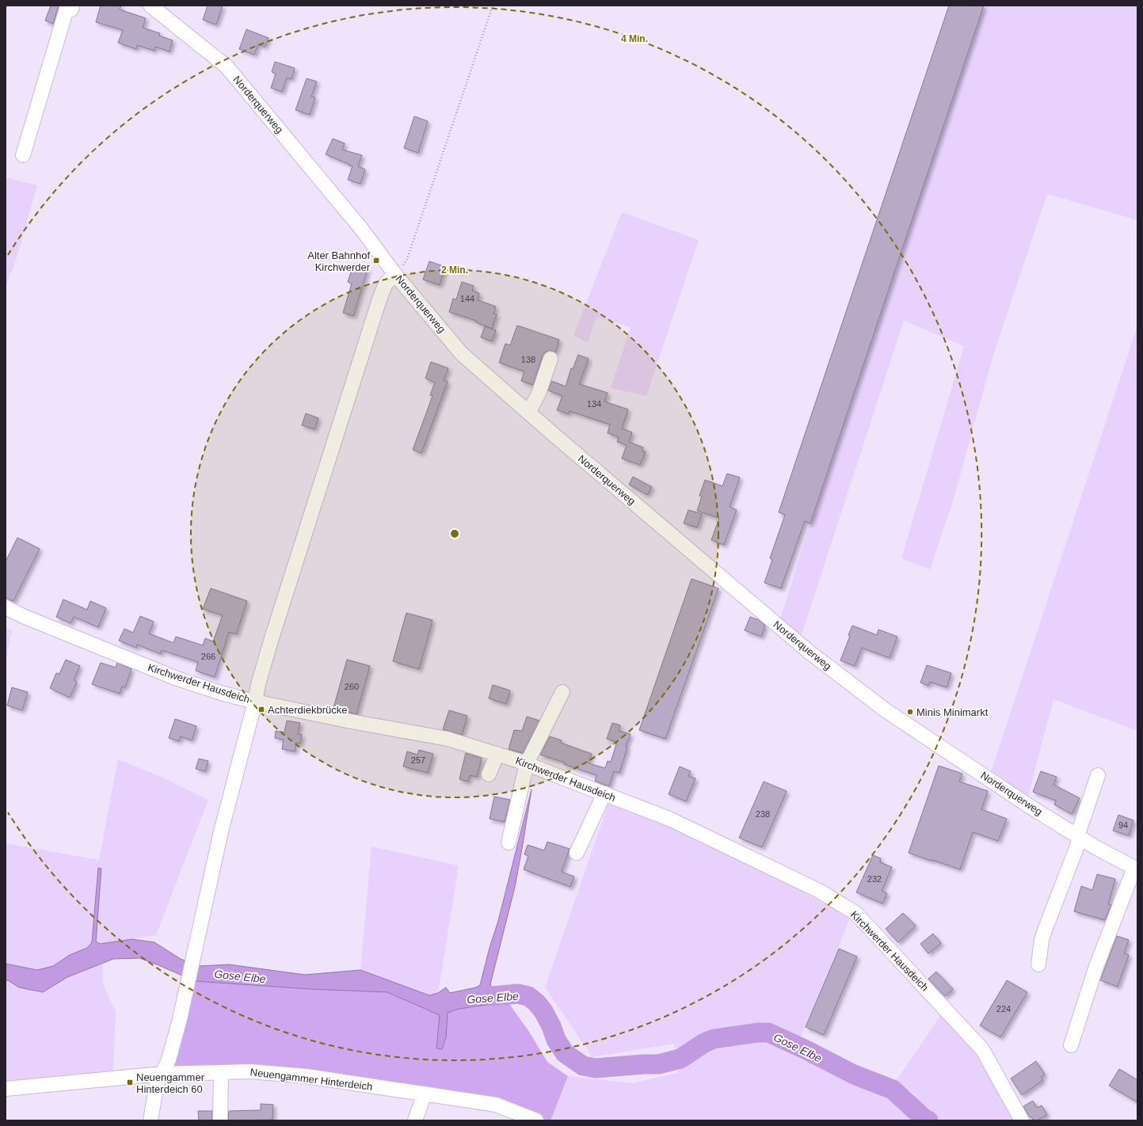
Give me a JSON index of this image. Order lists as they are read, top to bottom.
{
  "streets": {
    "street": ["Norderquerweg", "Kirchwerder Hausdeich", "Neuengammer Hinterdeich"]
  },
  "water": ["Gose Elbe"],
  "places": {
    "transit": ["Alter Bahnhof Kirchwerder", "Achterdiekbrücke", "Neuengammer Hinterdeich 60"],
    "other": ["Minis Minimarkt"]
  },
  "house_numbers": [
    "144",
    "138",
    "134",
    "266",
    "260",
    "257",
    "238",
    "94",
    "232",
    "224"
  ],
  "rings": ["4 Min.", "2 Min."]
}
